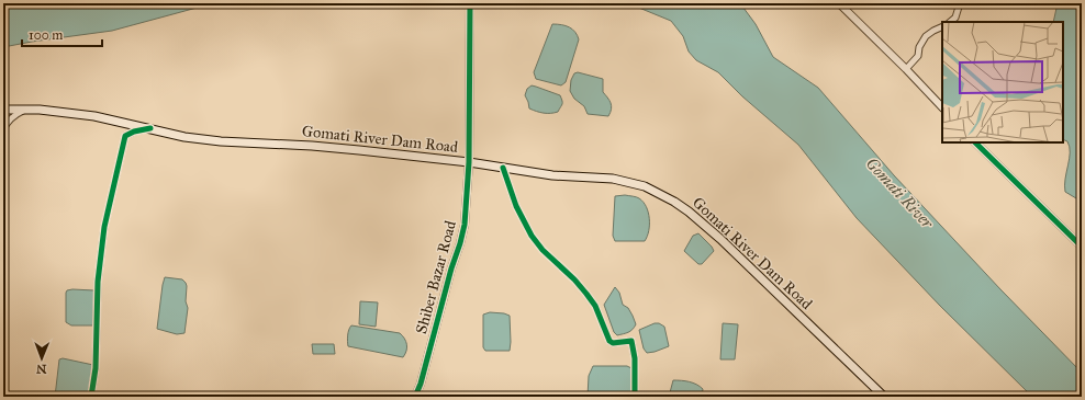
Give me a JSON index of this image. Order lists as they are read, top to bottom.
{
  "streets": {
    "main road": ["Gomati River Dam Road"],
    "street": ["Shiber Bazar Road"]
  },
  "crossings": [
    ["Gomati River Dam Road", "Shiber Bazar Road"]
  ],
  "water": ["Gomati River"],
  "scale_bar": "100 m",
  "north": "bottom"
}
